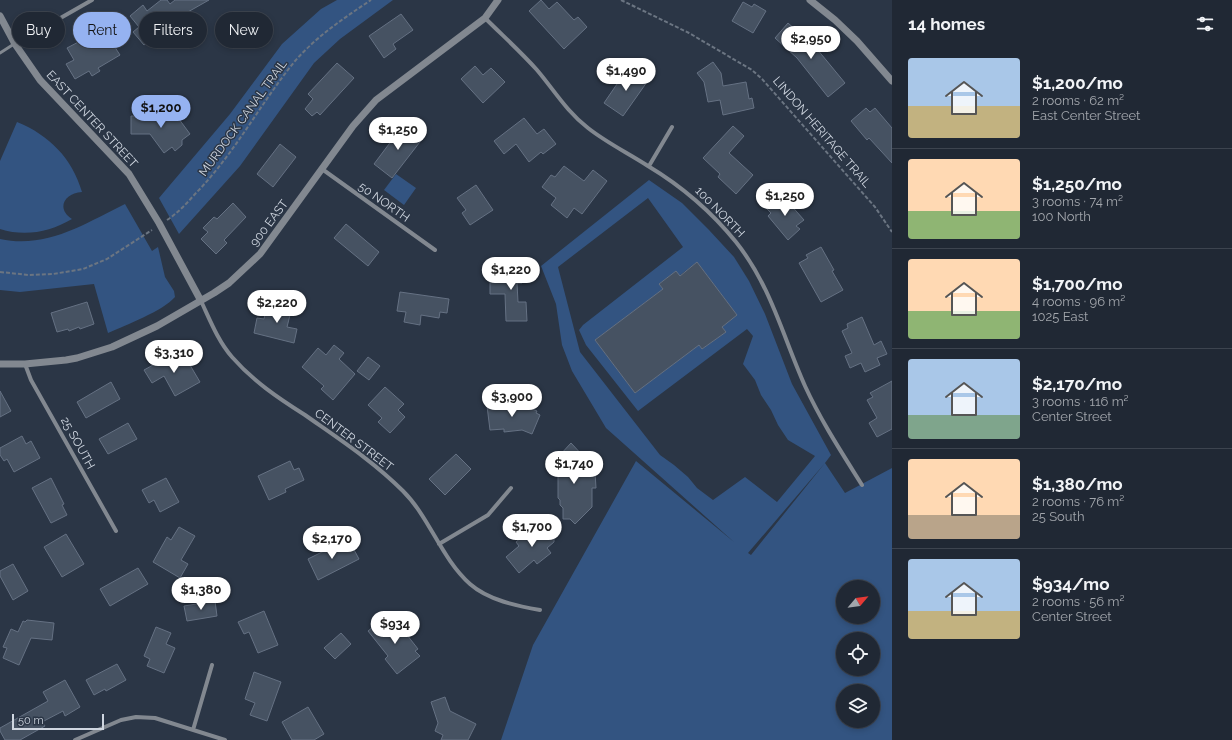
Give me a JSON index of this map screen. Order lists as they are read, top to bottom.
{
  "streets": {
    "street": [
      "EAST CENTER STREET",
      "50 NORTH",
      "100 NORTH",
      "900 EAST",
      "CENTER STREET",
      "25 SOUTH"
    ],
    "path": ["MURDOCK CANAL TRAIL", "LINDON HERITAGE TRAIL"]
  },
  "crossings": [
    ["EAST CENTER STREET", "900 EAST"],
    ["EAST CENTER STREET", "CENTER STREET"],
    ["50 NORTH", "900 EAST"],
    ["100 NORTH", "900 EAST"],
    ["900 EAST", "CENTER STREET"],
    ["900 EAST", "25 SOUTH"]
  ],
  "scale_bar": "50 m",
  "north": "top right",
  "page": {
    "heading": "14 homes",
    "chip": [
      "Buy",
      "Rent",
      "Filters",
      "New"
    ],
    "price": [
      "$2,950",
      "$1,490",
      "$1,200",
      "$1,250",
      "$1,250",
      "$1,220",
      "$2,220",
      "$3,310",
      "$3,900",
      "$1,740",
      "$1,700",
      "$2,170",
      "$1,380",
      "$934"
    ],
    "list": [
      {
        "name": "$1,200/mo",
        "note": "2 rooms · 62 m² · East Center Street"
      },
      {
        "name": "$1,250/mo",
        "note": "3 rooms · 74 m² · 100 North"
      },
      {
        "name": "$1,700/mo",
        "note": "4 rooms · 96 m² · 1025 East"
      },
      {
        "name": "$2,170/mo",
        "note": "3 rooms · 116 m² · Center Street"
      },
      {
        "name": "$1,380/mo",
        "note": "2 rooms · 76 m² · 25 South"
      },
      {
        "name": "$934/mo",
        "note": "2 rooms · 56 m² · Center Street"
      }
    ],
    "scale": "50 m"
  }
}
